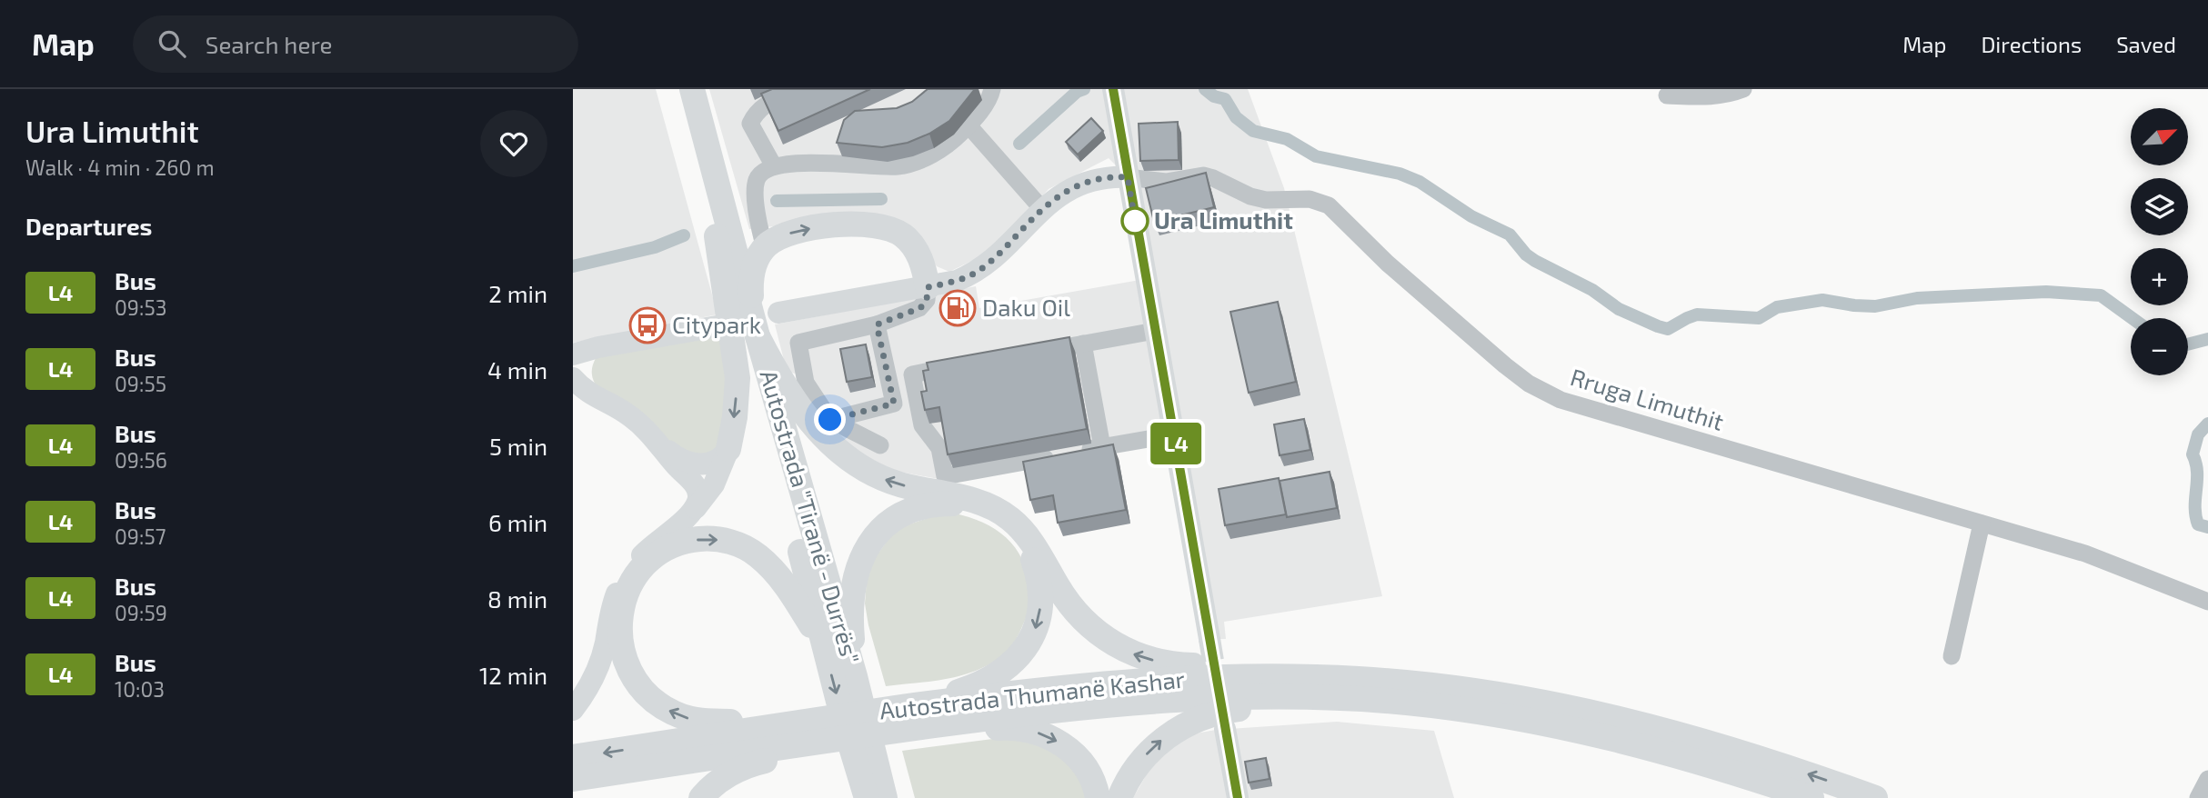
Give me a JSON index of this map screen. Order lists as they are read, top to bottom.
{
  "streets": {
    "highway": ["Autostrada \"Tiranë - Durrës\"", "Autostrada Thumanë Kashar"],
    "street": ["Rruga Limuthit"]
  },
  "crossings": [
    ["Autostrada \"Tiranë - Durrës\"", "Autostrada Thumanë Kashar"]
  ],
  "places": {
    "other": ["Ura Limuthit"],
    "fuel station": ["Daku Oil"],
    "bus stop": ["Citypark"]
  },
  "lines": ["bus line L4"],
  "north": "top right",
  "page": {
    "header": "Map",
    "search": "Search here",
    "nav": ["Map", "Directions", "Saved"],
    "heading": [
      ["Ura Limuthit", "Walk · 4 min · 260 m"],
      "Departures"
    ],
    "on_map": "L4",
    "map_buttons": ["+", "−"],
    "list": [
      {
        "mark": "L4",
        "name": "Bus",
        "note": "09:53",
        "value": "2 min"
      },
      {
        "mark": "L4",
        "name": "Bus",
        "note": "09:55",
        "value": "4 min"
      },
      {
        "mark": "L4",
        "name": "Bus",
        "note": "09:56",
        "value": "5 min"
      },
      {
        "mark": "L4",
        "name": "Bus",
        "note": "09:57",
        "value": "6 min"
      },
      {
        "mark": "L4",
        "name": "Bus",
        "note": "09:59",
        "value": "8 min"
      },
      {
        "mark": "L4",
        "name": "Bus",
        "note": "10:03",
        "value": "12 min"
      }
    ]
  }
}
